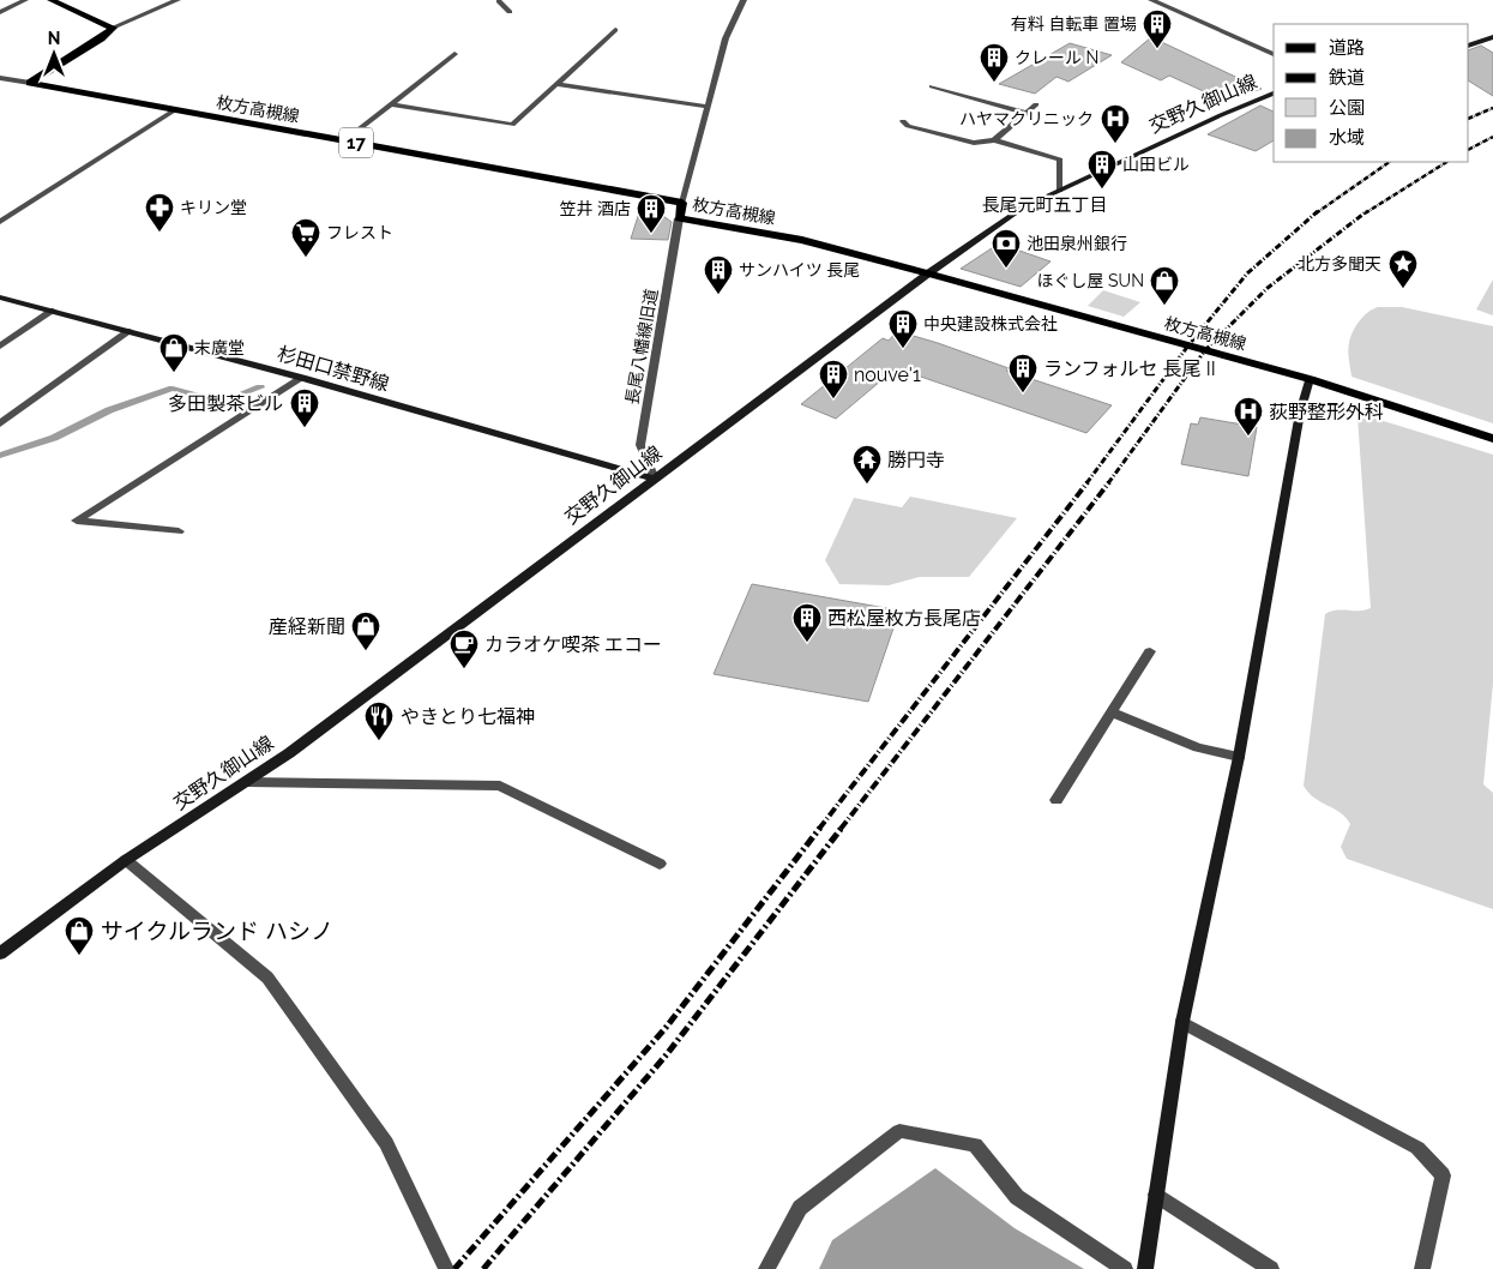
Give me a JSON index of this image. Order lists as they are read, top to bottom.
{
  "streets": {
    "main road": [
      "交野久御山線",
      "枚方高槻線",
      "17",
      "杉田口禁野線"
    ],
    "street": ["長尾八幡線旧道"]
  },
  "crossings": [
    ["交野久御山線", "枚方高槻線"],
    ["交野久御山線", "長尾八幡線旧道"],
    ["交野久御山線", "杉田口禁野線"],
    ["枚方高槻線", "長尾八幡線旧道"],
    ["長尾八幡線旧道", "杉田口禁野線"]
  ],
  "districts": ["長尾元町五丁目"],
  "places": {
    "building": [
      "有料 自転車 置場",
      "クレール N",
      "山田ビル",
      "笠井 酒店",
      "サンハイツ 長尾",
      "中央建設株式会社",
      "ランフォルセ 長尾 II",
      "nouve'1",
      "多田製茶ビル",
      "西松屋枚方長尾店"
    ],
    "hospital": ["ハヤマクリニック", "荻野整形外科"],
    "pharmacy": ["キリン堂"],
    "supermarket": ["フレスト"],
    "bank": ["池田泉州銀行"],
    "place": ["北方多聞天"],
    "shop": [
      "ほぐし屋 SUN",
      "末廣堂",
      "産経新聞",
      "サイクルランド ハシノ"
    ],
    "temple": ["勝円寺"],
    "cafe": ["カラオケ喫茶 エコー"],
    "restaurant": ["やきとり七福神"]
  },
  "legend": [
    "道路",
    "鉄道",
    "公園",
    "水域"
  ],
  "north": "top"
}
